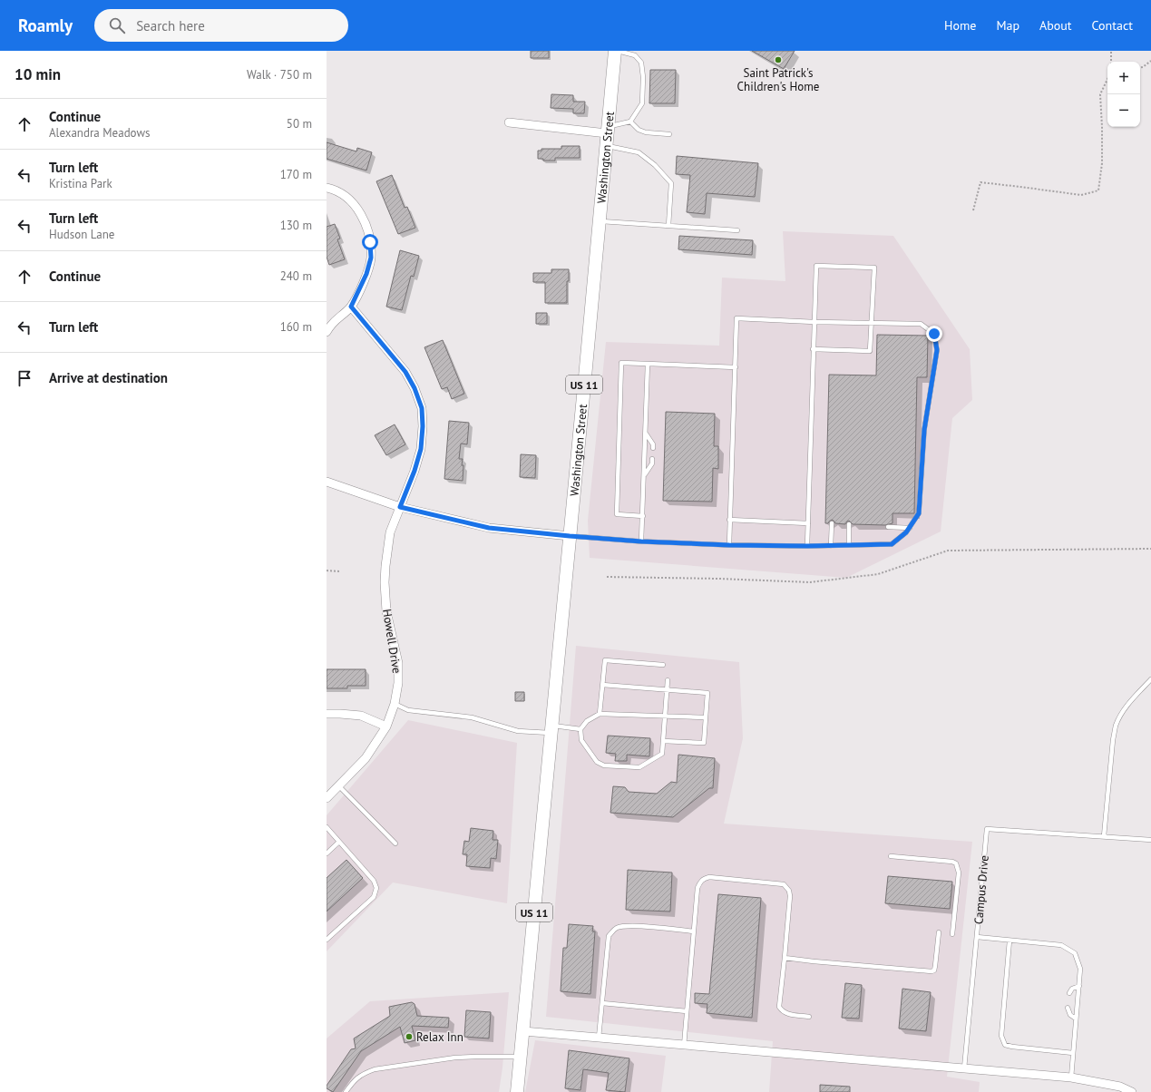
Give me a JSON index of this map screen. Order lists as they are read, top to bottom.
{
  "streets": {
    "main road": ["Washington Street", "US 11"],
    "street": ["Howell Drive"],
    "lane": ["Campus Drive"]
  },
  "crossings": [
    ["Washington Street", "US 11"]
  ],
  "places": ["Saint Patrick's Children's Home", "Relax Inn"],
  "page": {
    "header": "Roamly",
    "search": "Search here",
    "nav": [
      "Home",
      "Map",
      "About",
      "Contact"
    ],
    "heading": ["10 min", "Walk · 750 m"],
    "map_buttons": ["+", "−"],
    "list": [
      ["Continue", "Alexandra Meadows", "50 m"],
      ["Turn left", "Kristina Park", "170 m"],
      ["Turn left", "Hudson Lane", "130 m"],
      ["Continue", "240 m"],
      ["Turn left", "160 m"],
      "Arrive at destination"
    ]
  }
}
